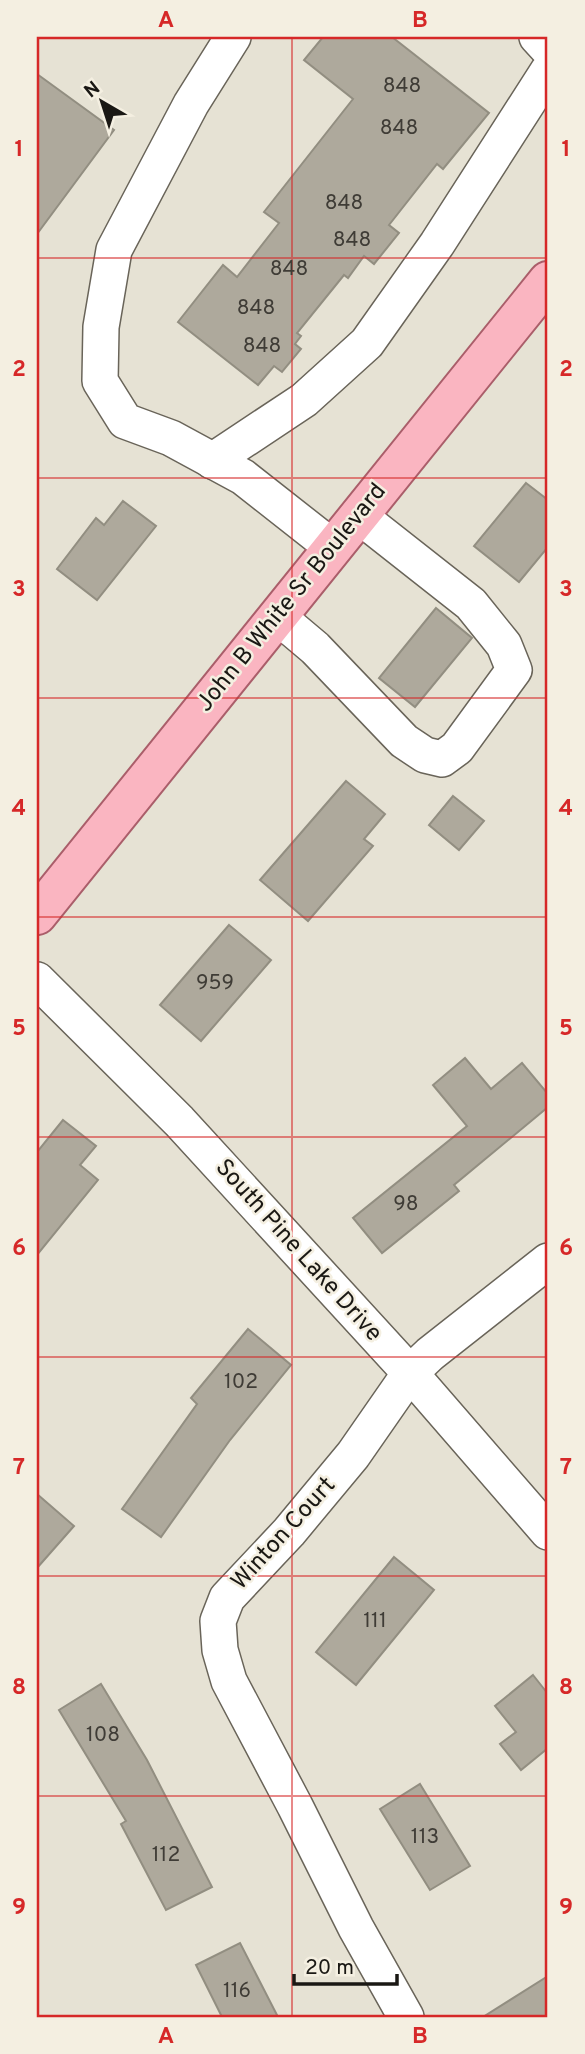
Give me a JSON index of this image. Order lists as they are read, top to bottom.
{
  "streets": {
    "main road": ["John B White Sr Boulevard"],
    "street": ["South Pine Lake Drive", "Winton Court"]
  },
  "crossings": [
    ["South Pine Lake Drive", "Winton Court"]
  ],
  "house_numbers": [
    "848",
    "848",
    "848",
    "848",
    "848",
    "848",
    "848",
    "959",
    "98",
    "102",
    "111",
    "108",
    "113",
    "112",
    "116"
  ],
  "scale_bar": "20 m",
  "north": "top left",
  "grid": {
    "columns": ["A", "B"],
    "rows": [
      "1",
      "2",
      "3",
      "4",
      "5",
      "6",
      "7",
      "8",
      "9"
    ]
  }
}
